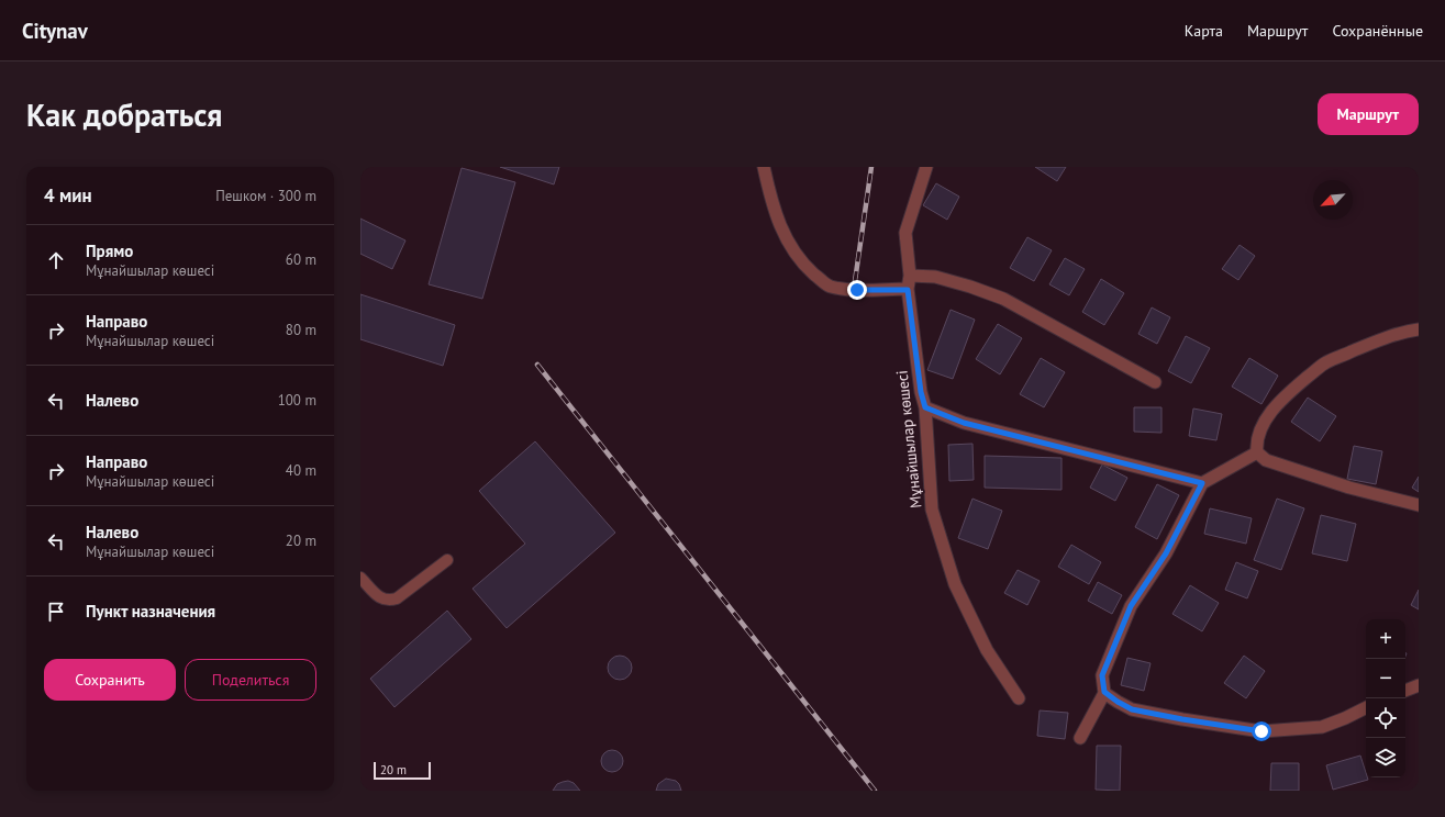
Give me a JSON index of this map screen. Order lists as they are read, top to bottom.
{
  "streets": {
    "street": ["Мұнайшылар көшесі"]
  },
  "scale_bar": "20 m",
  "north": "bottom left",
  "page": {
    "header": "Citynav",
    "nav": ["Карта", "Маршрут", "Сохранённые"],
    "buttons": [
      "Маршрут",
      ["Сохранить", "Поделиться"]
    ],
    "title": "Как добраться",
    "heading": ["4 мин", "Пешком · 300 m"],
    "list": [
      ["Прямо", "Мұнайшылар көшесі", "60 m"],
      ["Направо", "Мұнайшылар көшесі", "80 m"],
      ["Налево", "100 m"],
      ["Направо", "Мұнайшылар көшесі", "40 m"],
      ["Налево", "Мұнайшылар көшесі", "20 m"],
      "Пункт назначения"
    ],
    "map_buttons": ["+", "−"],
    "scale": "20 m"
  }
}
